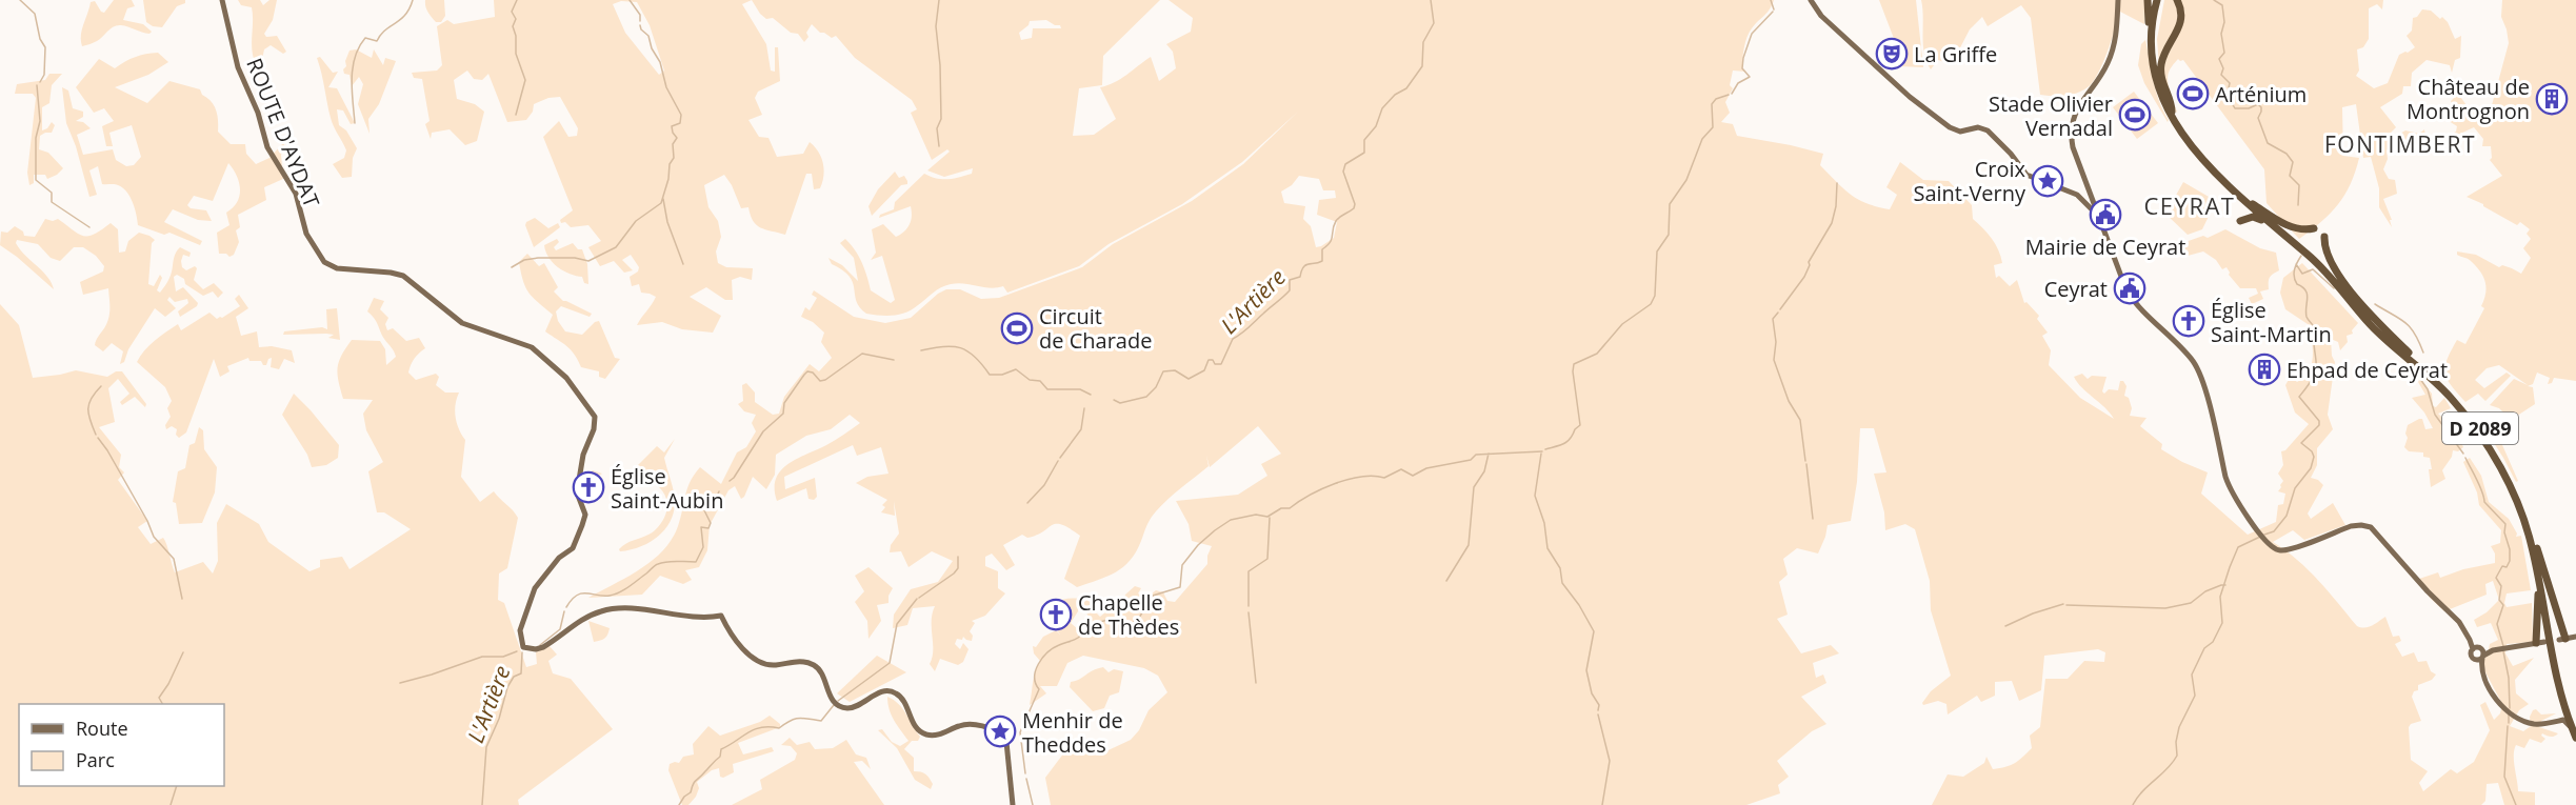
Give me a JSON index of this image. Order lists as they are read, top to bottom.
{
  "streets": {
    "highway": ["D 2089"],
    "main road": ["ROUTE D'AYDAT"]
  },
  "districts": ["FONTIMBERT", "CEYRAT"],
  "water": ["L'Artière"],
  "places": {
    "theatre": ["La Griffe"],
    "sports": ["Arténium", "Stade Olivier Vernadal", "Circuit de Charade"],
    "building": ["Château de Montrognon", "Ehpad de Ceyrat"],
    "place": ["Croix Saint-Verny", "Menhir de Theddes"],
    "public building": ["Mairie de Ceyrat", "Ceyrat"],
    "church": ["Église Saint-Martin", "Église Saint-Aubin", "Chapelle de Thèdes"]
  },
  "legend": ["Route", "Parc"]
}
